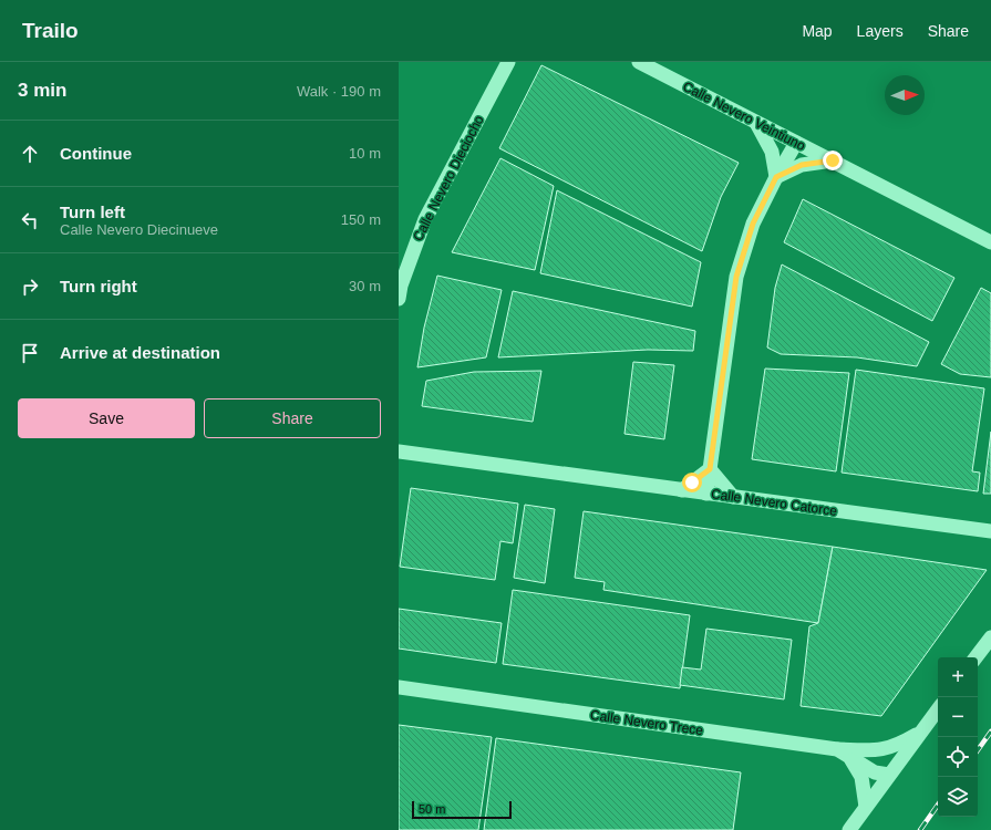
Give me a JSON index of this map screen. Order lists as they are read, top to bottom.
{
  "streets": {
    "street": [
      "Calle Nevero Veintiuno",
      "Calle Nevero Dieciocho",
      "Calle Nevero Catorce",
      "Calle Nevero Trece"
    ]
  },
  "scale_bar": "50 m",
  "north": "right",
  "page": {
    "header": "Trailo",
    "nav": ["Map", "Layers", "Share"],
    "heading": ["3 min", "Walk · 190 m"],
    "list": [
      ["Continue", "10 m"],
      ["Turn left", "Calle Nevero Diecinueve", "150 m"],
      ["Turn right", "30 m"],
      "Arrive at destination"
    ],
    "buttons": ["Save", "Share"],
    "map_buttons": ["+", "−"],
    "scale": "50 m"
  }
}
